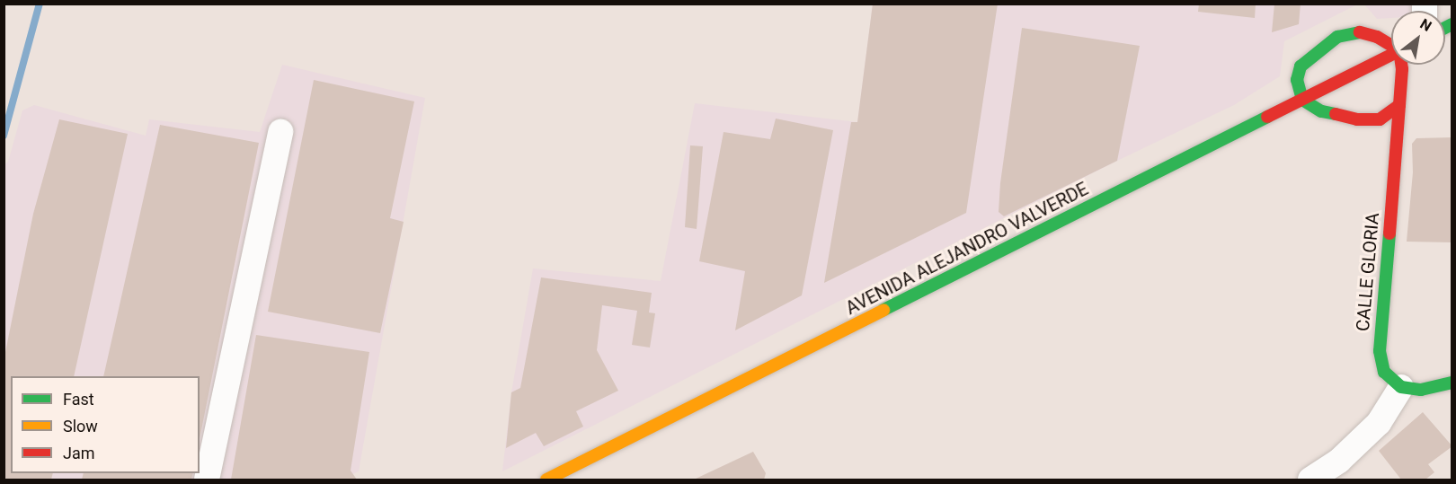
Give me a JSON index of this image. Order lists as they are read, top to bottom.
{
  "streets": {
    "main road": ["AVENIDA ALEJANDRO VALVERDE", "CALLE GLORIA"]
  },
  "legend": ["Fast", "Slow", "Jam"],
  "north": "top right"
}
